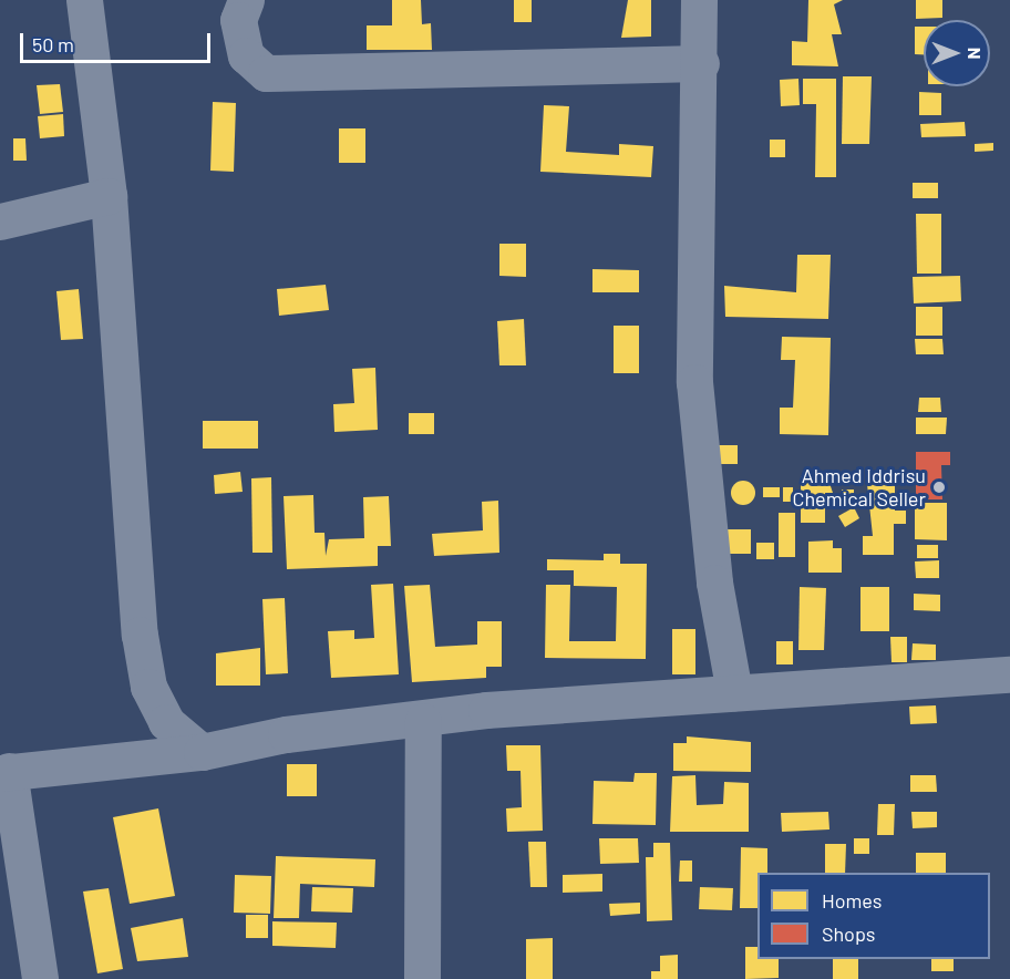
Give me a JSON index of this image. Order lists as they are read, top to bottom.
{
  "places": ["Ahmed Iddrisu Chemical Seller"],
  "legend": ["Homes", "Shops"],
  "scale_bar": "50 m",
  "north": "right"
}
